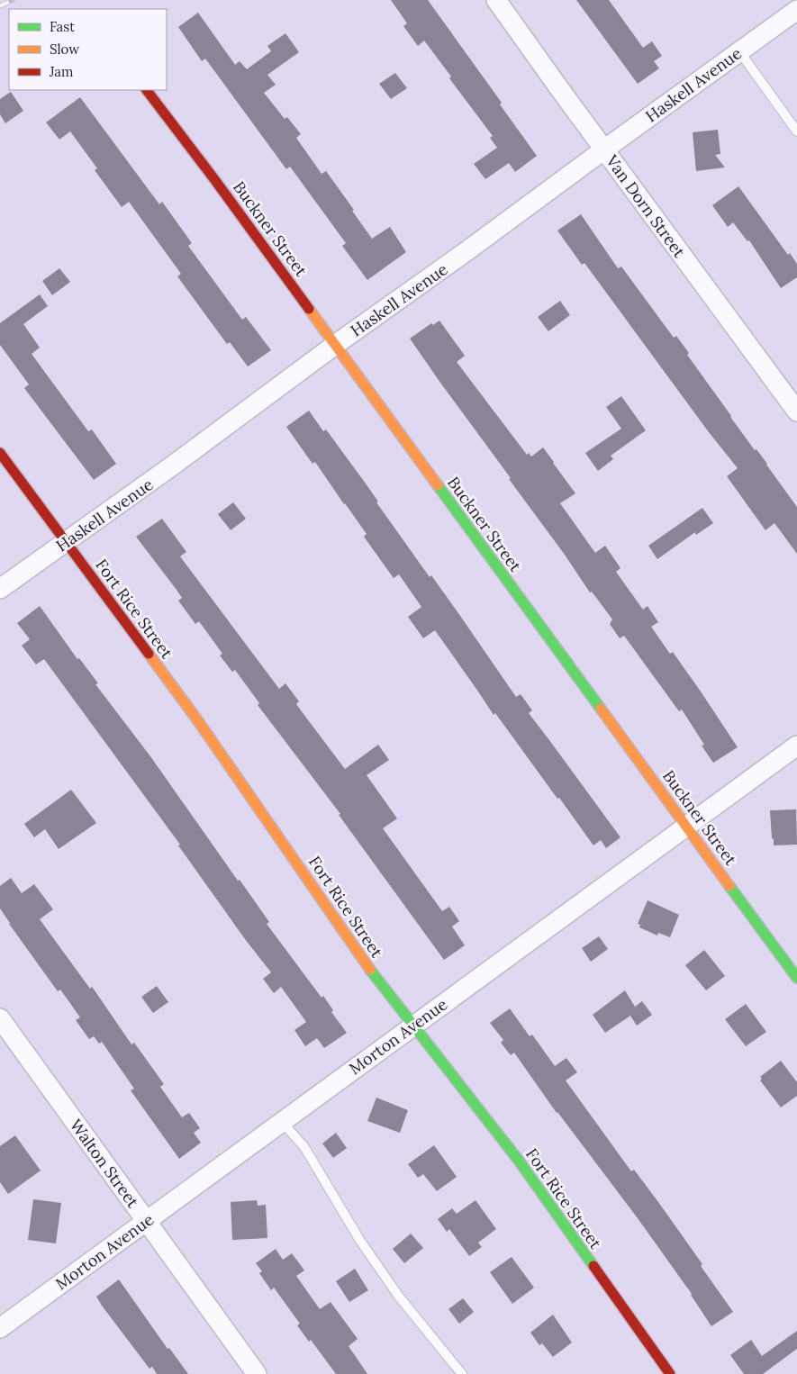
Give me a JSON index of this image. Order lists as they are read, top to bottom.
{
  "streets": {
    "street": [
      "Haskell Avenue",
      "Van Dorn Street",
      "Buckner Street",
      "Fort Rice Street",
      "Morton Avenue",
      "Walton Street"
    ]
  },
  "crossings": [
    ["Haskell Avenue", "Van Dorn Street"],
    ["Haskell Avenue", "Buckner Street"],
    ["Haskell Avenue", "Fort Rice Street"],
    ["Buckner Street", "Morton Avenue"],
    ["Fort Rice Street", "Morton Avenue"],
    ["Morton Avenue", "Walton Street"]
  ],
  "legend": ["Fast", "Slow", "Jam"]
}
